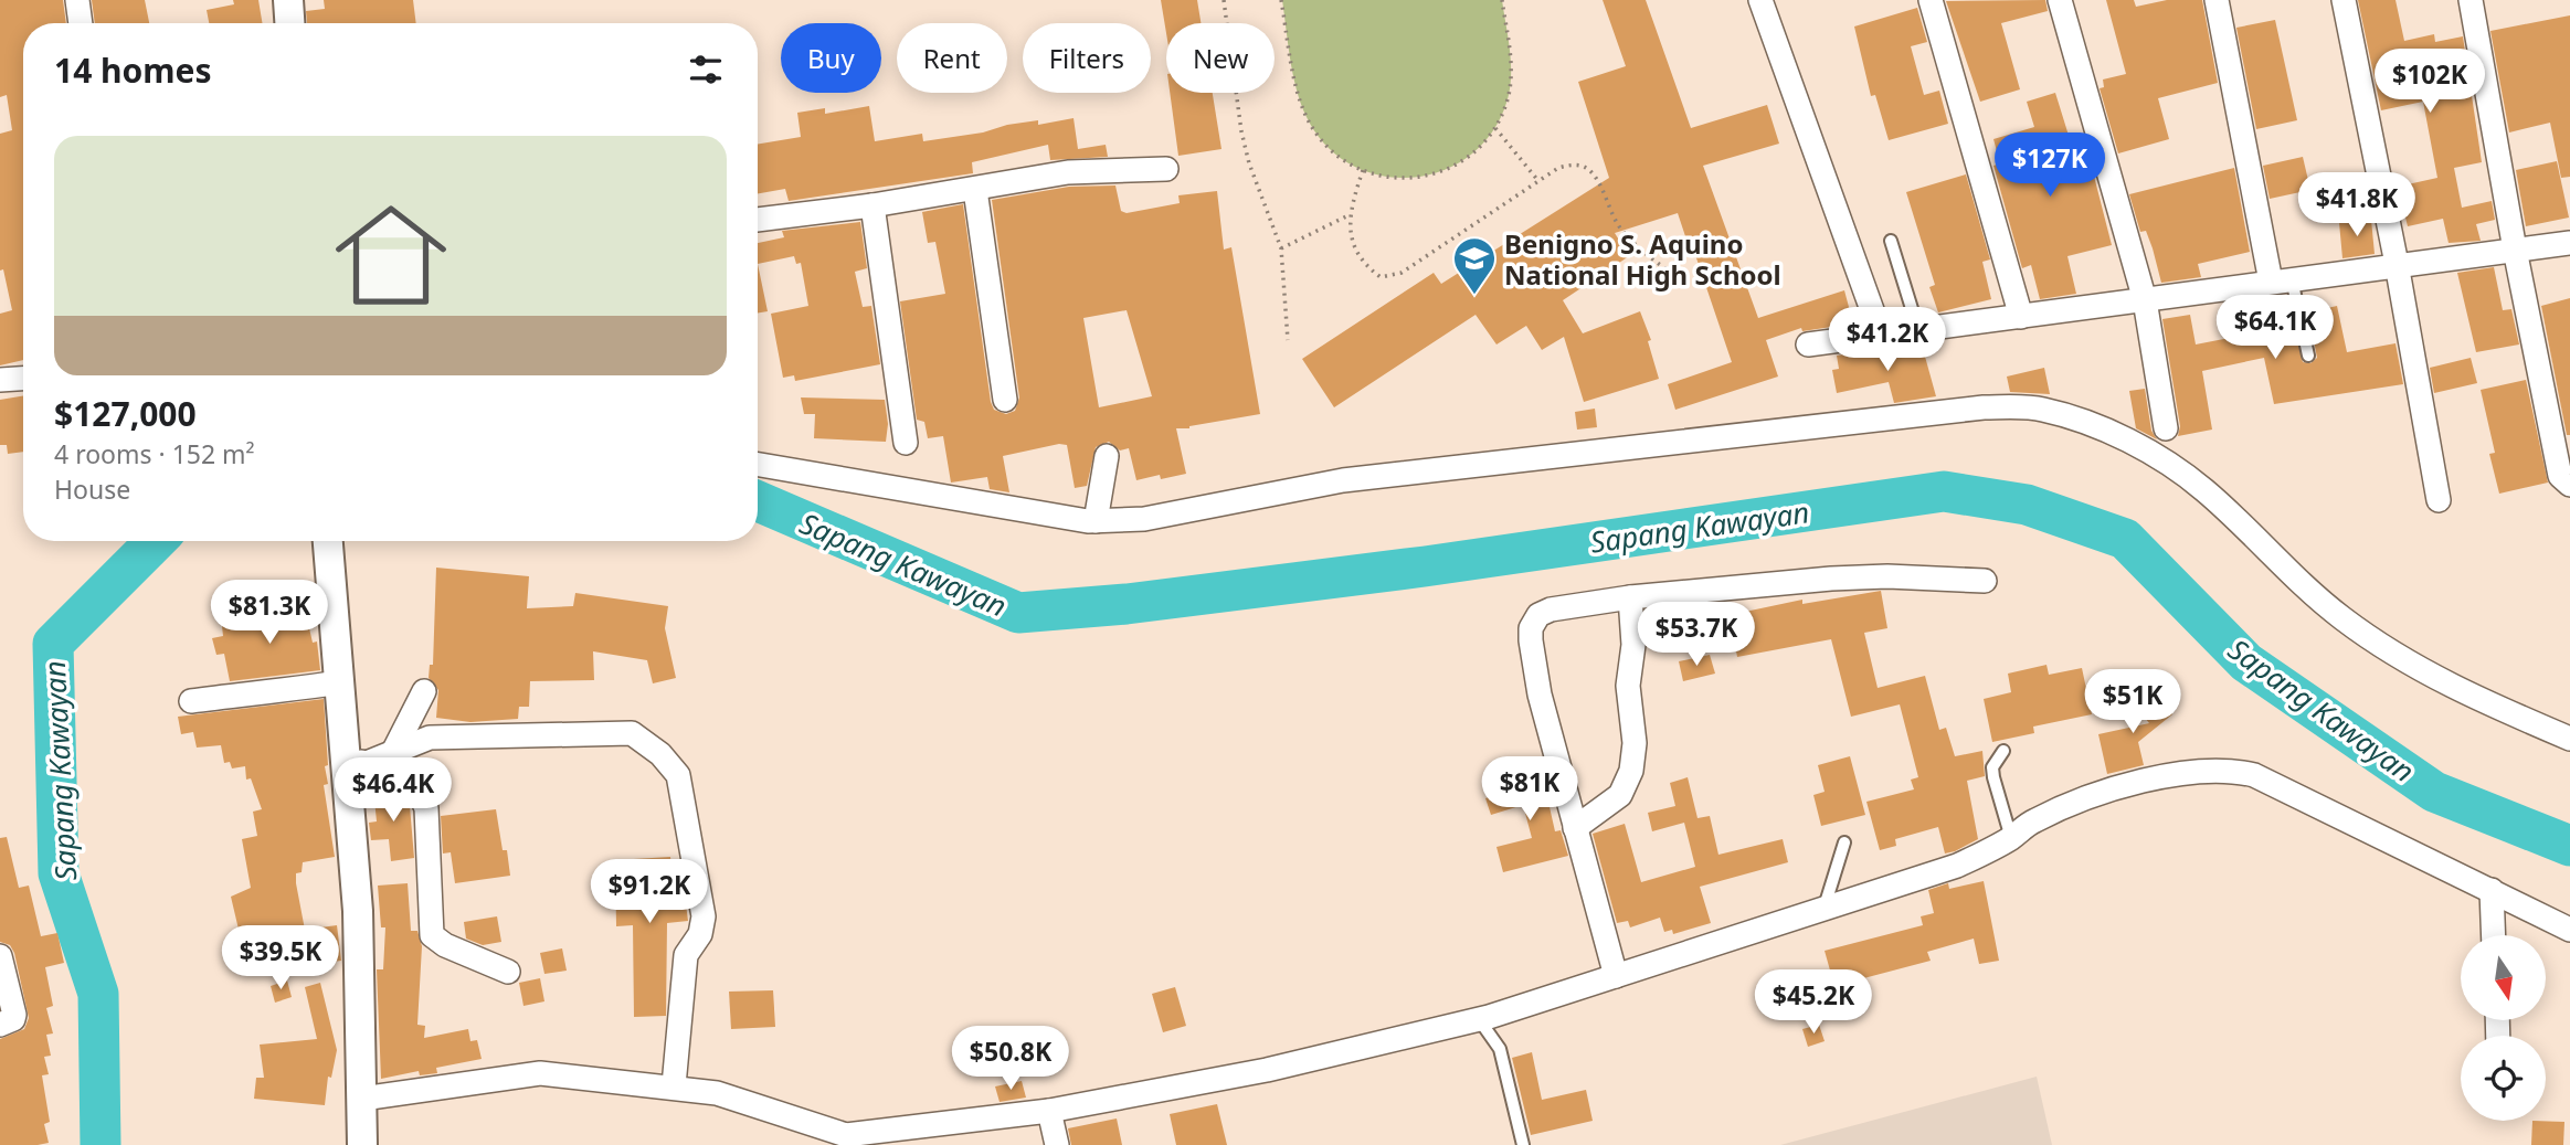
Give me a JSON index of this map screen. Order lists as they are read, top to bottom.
{
  "water": ["Sapang Kawayan"],
  "places": {
    "school or university": ["Benigno S. Aquino National High School"]
  },
  "north": "bottom",
  "page": {
    "chip": [
      "Buy",
      "Rent",
      "Filters",
      "New"
    ],
    "heading": "14 homes",
    "price": [
      "$102K",
      "$127K",
      "$41.8K",
      "$64.1K",
      "$41.2K",
      "$81.3K",
      "$53.7K",
      "$51K",
      "$81K",
      "$46.4K",
      "$91.2K",
      "$39.5K",
      "$45.2K",
      "$50.8K"
    ],
    "list": [
      {
        "name": "$127,000",
        "note": "4 rooms · 152 m² · House"
      }
    ]
  }
}
